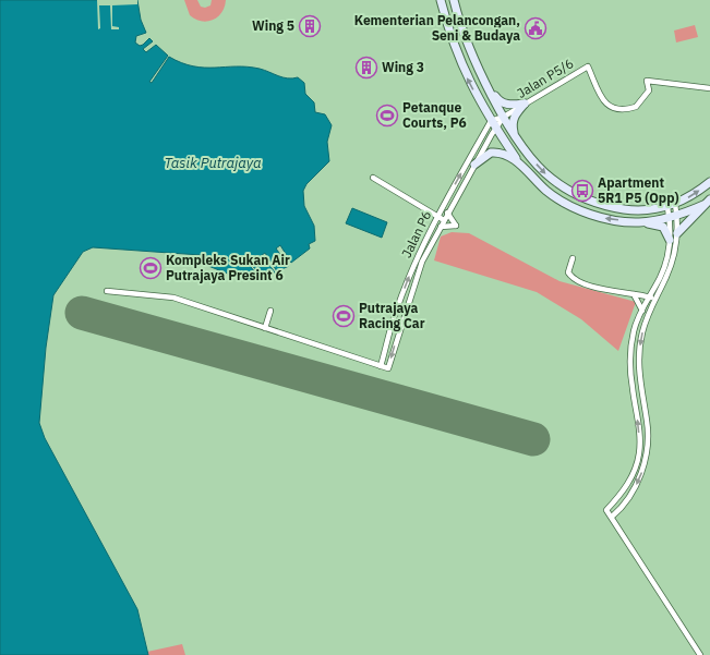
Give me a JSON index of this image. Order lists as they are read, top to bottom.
{
  "streets": {
    "street": ["Jalan P5/6", "Jalan P6"]
  },
  "crossings": [
    ["Jalan P5/6", "Jalan P6"]
  ],
  "water": ["Tasik Putrajaya"],
  "places": {
    "building": ["Wing 5", "Wing 3"],
    "public building": ["Kementerian Pelancongan, Seni & Budaya"],
    "sports": ["Petanque Courts, P6", "Kompleks Sukan Air Putrajaya Presint 6", "Putrajaya Racing Car"],
    "bus stop": ["Apartment 5R1 P5 (Opp)"]
  }
}
